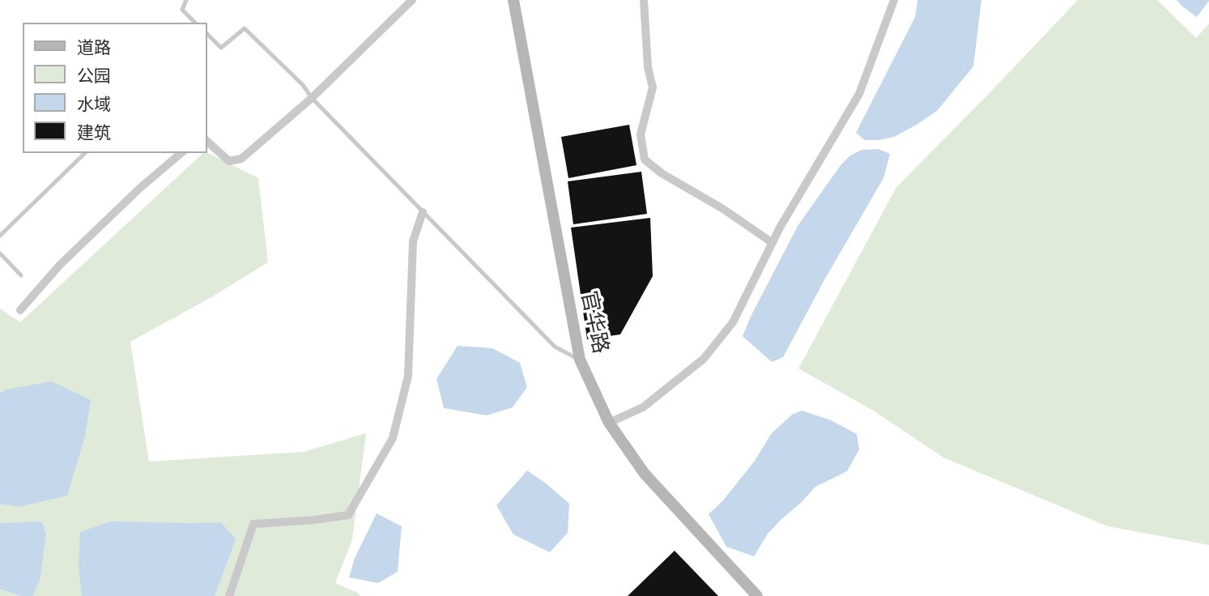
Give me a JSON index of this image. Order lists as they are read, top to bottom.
{
  "streets": {
    "main road": ["官华路"]
  },
  "legend": [
    "道路",
    "公园",
    "水域",
    "建筑"
  ]
}
